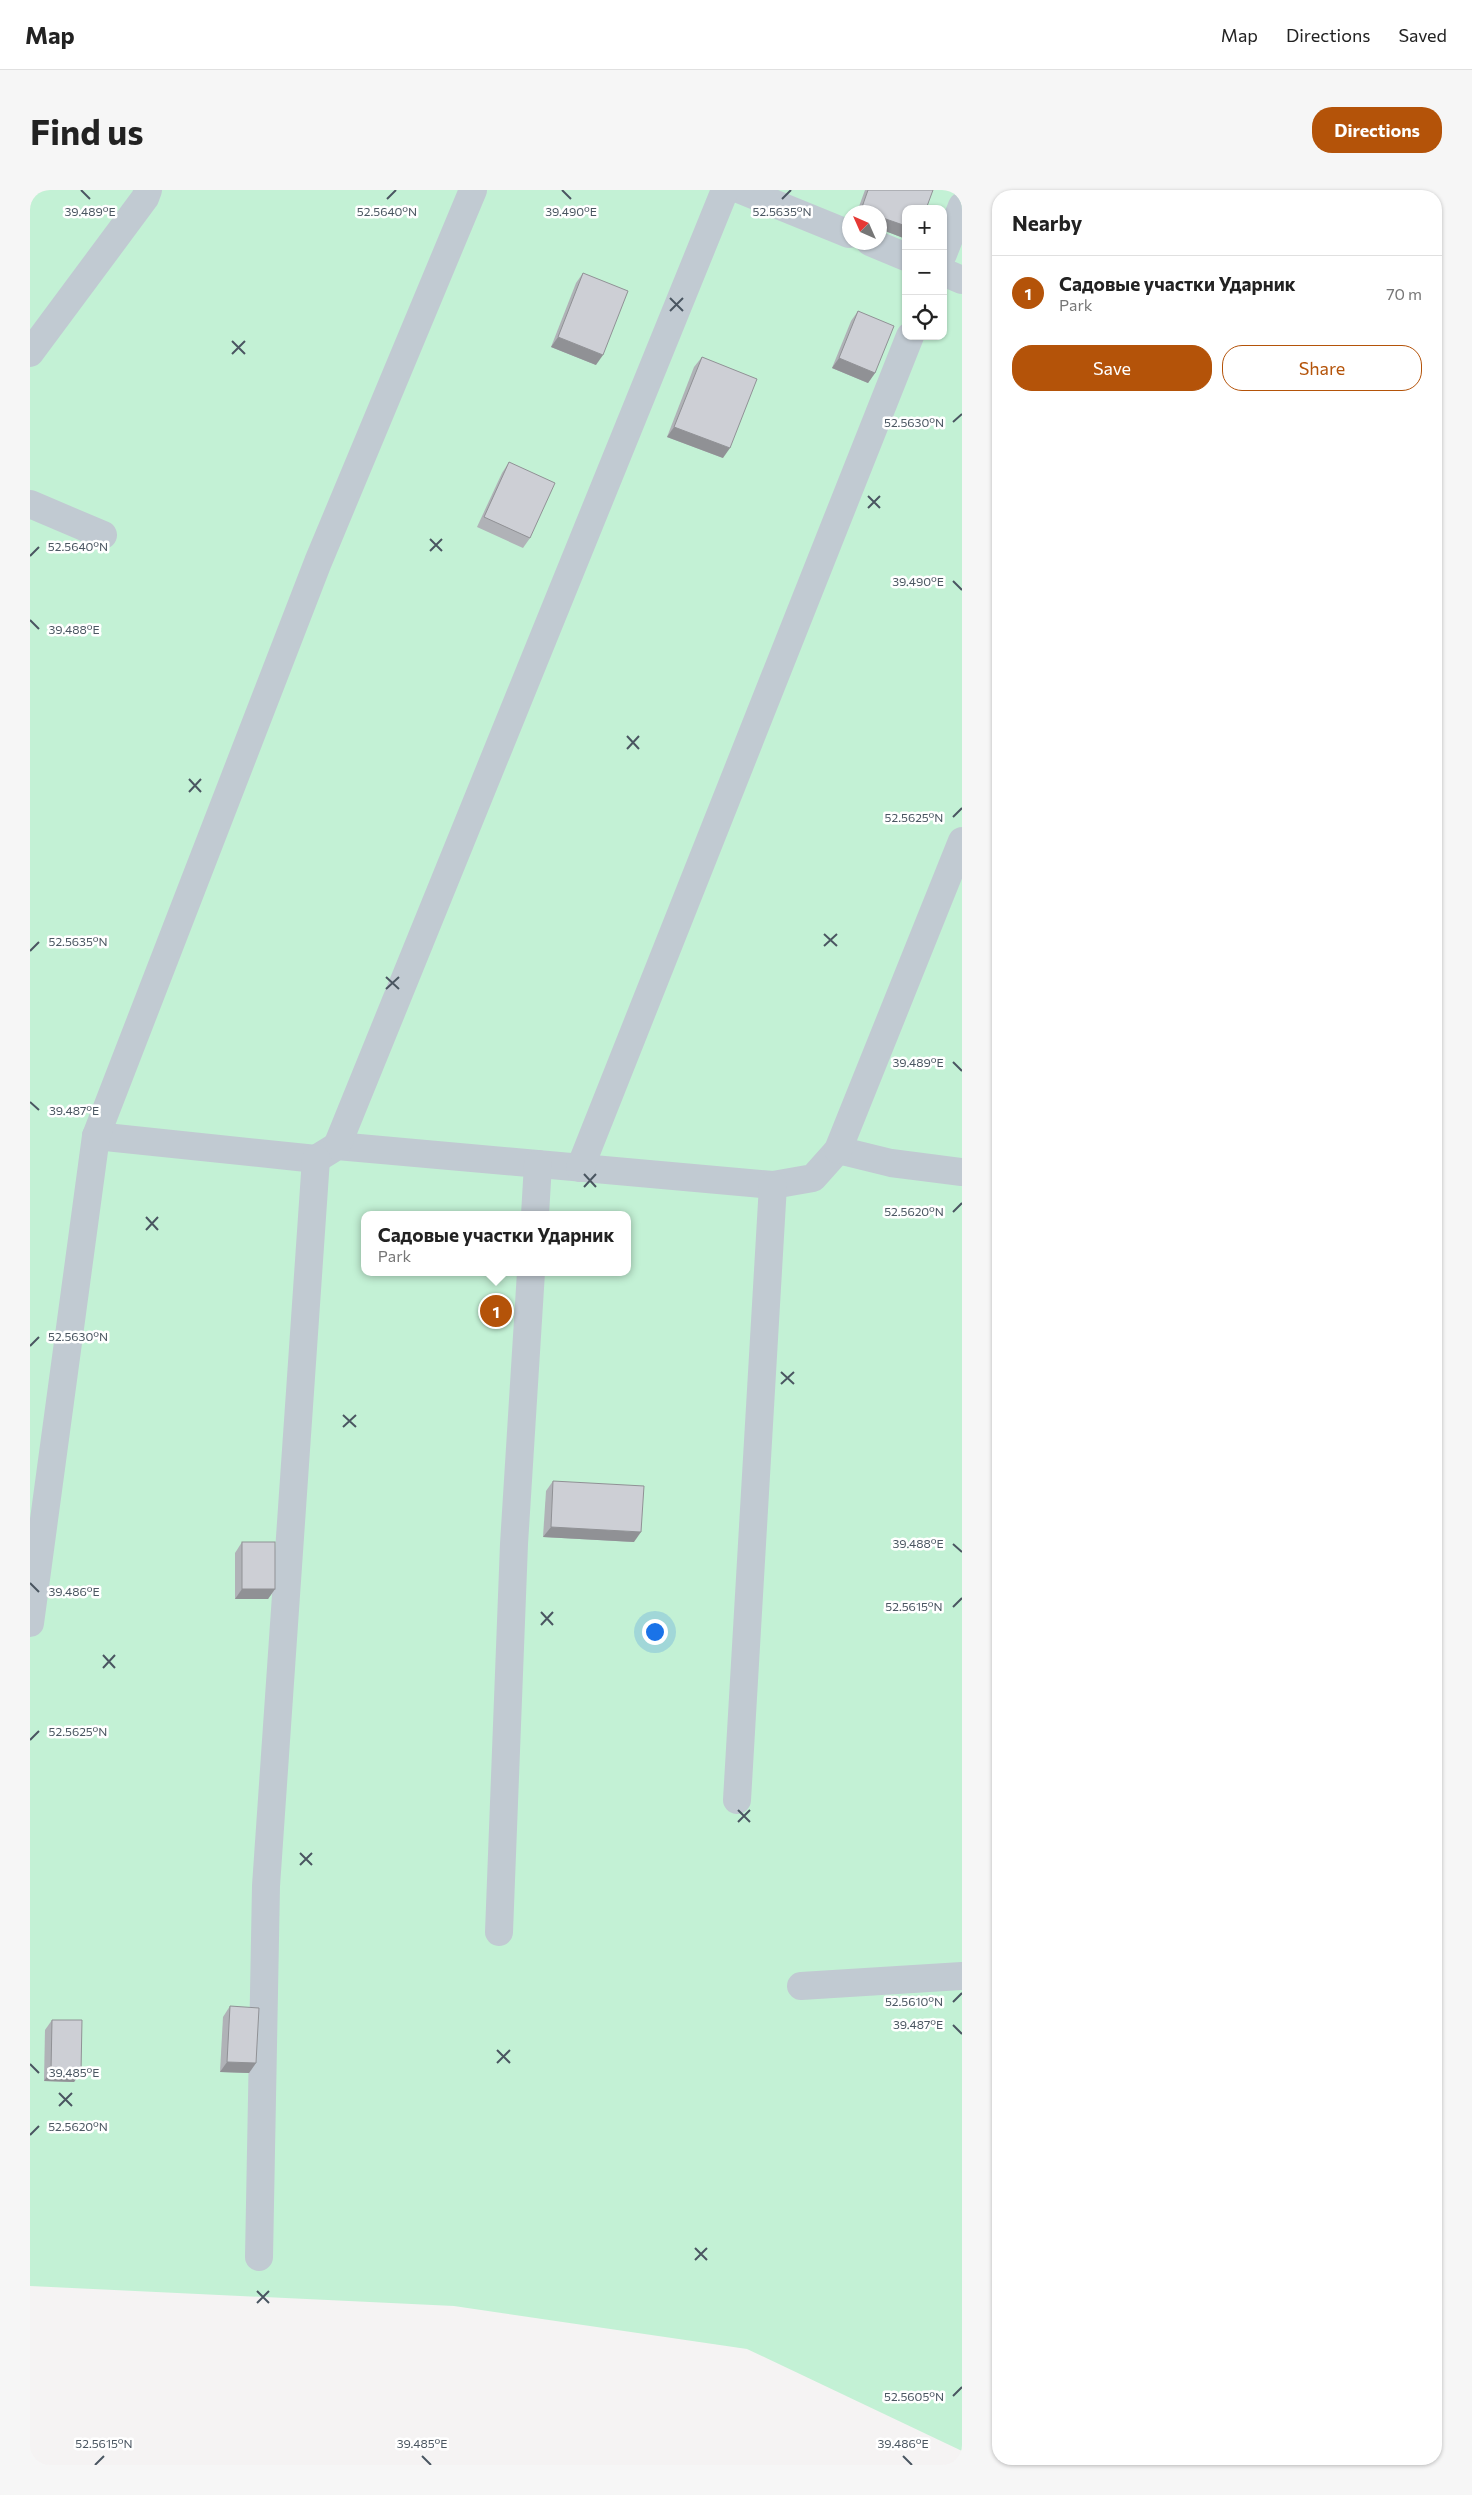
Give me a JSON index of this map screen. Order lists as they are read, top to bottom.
{
  "north": "top left",
  "page": {
    "header": "Map",
    "nav": ["Map", "Directions", "Saved"],
    "buttons": [
      "Directions",
      ["Save", "Share"]
    ],
    "title": "Find us",
    "heading": "Nearby",
    "map_buttons": ["+", "−"],
    "list": [
      {
        "mark": "1",
        "name": "Садовые участки Ударник",
        "note": "Park",
        "value": "70 m"
      }
    ],
    "popup": ["Садовые участки Ударник", "Park"],
    "pins": "1"
  },
  "coordinates": [
    "39.490°E",
    "39.489°E",
    "52.5635°N",
    "52.5640°N",
    "52.5630°N",
    "39.488°E",
    "52.5625°N",
    "39.487°E",
    "52.5620°N",
    "39.486°E",
    "52.5615°N",
    "52.5610°N",
    "39.485°E",
    "52.5605°N"
  ]
}
